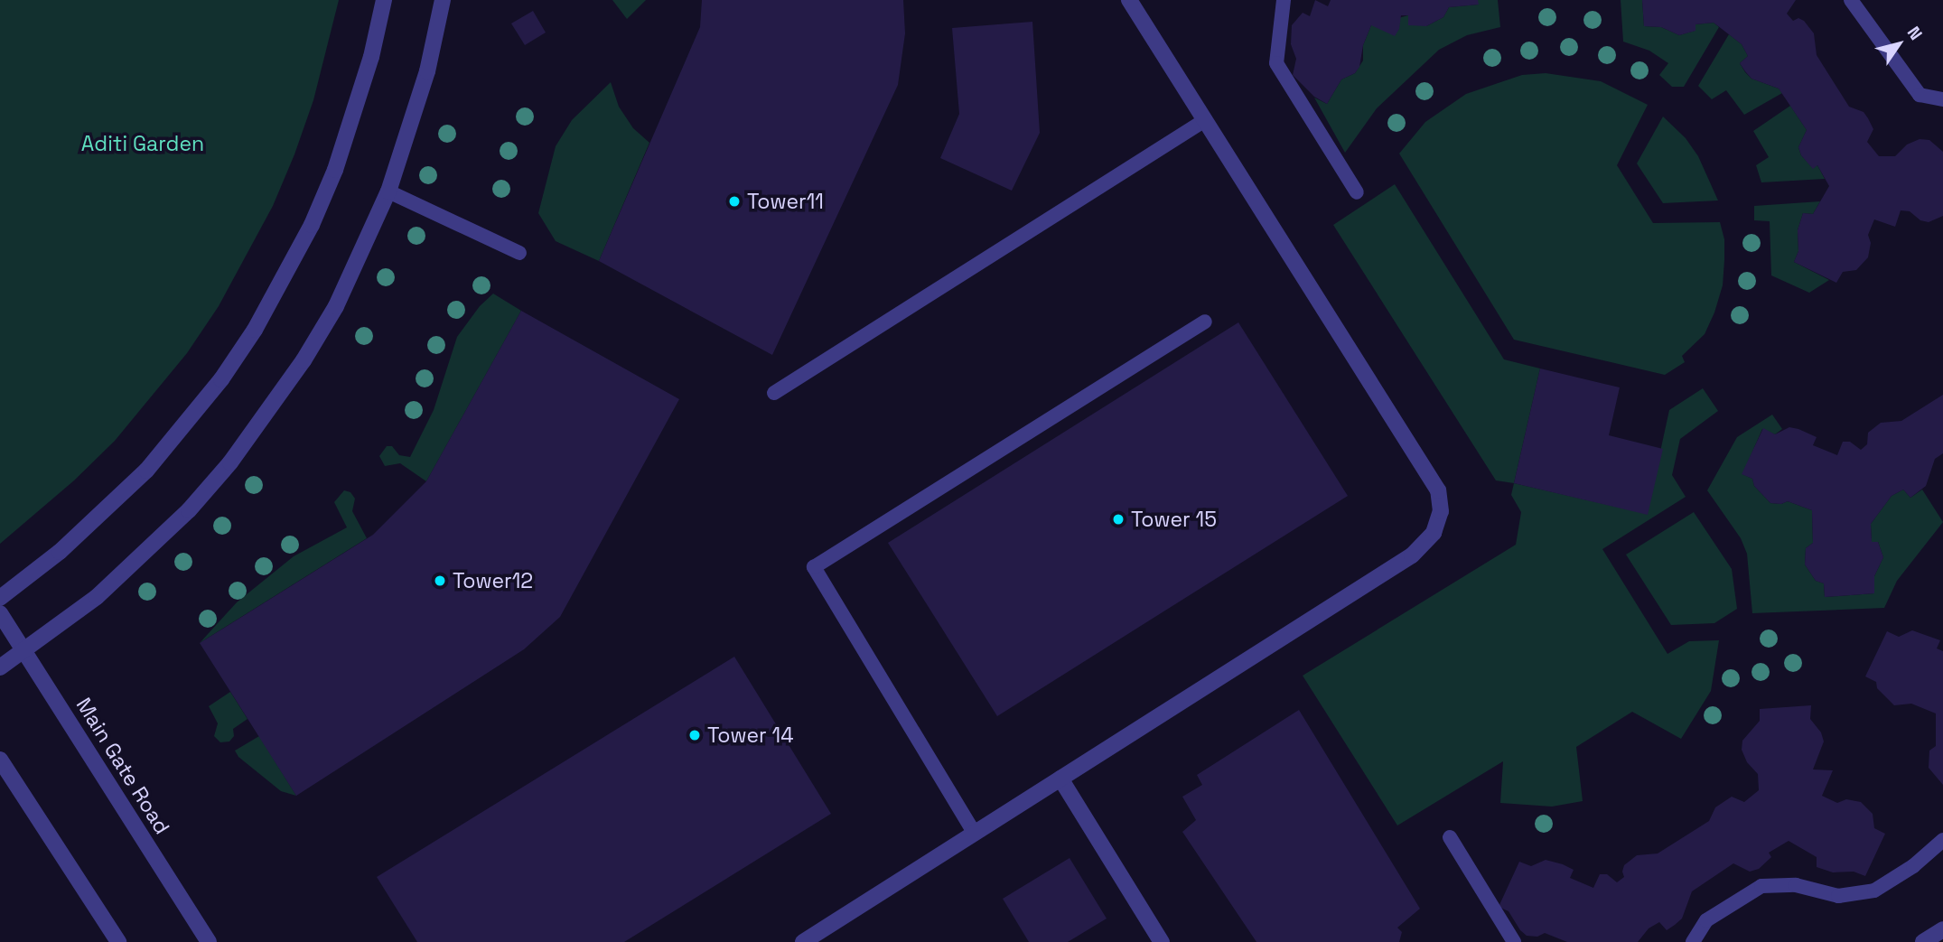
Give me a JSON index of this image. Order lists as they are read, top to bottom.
{
  "streets": {
    "street": ["Main Gate Road"]
  },
  "parks": ["Aditi Garden"],
  "places": [
    "Tower11",
    "Tower 15",
    "Tower12",
    "Tower 14"
  ],
  "north": "top right"
}
